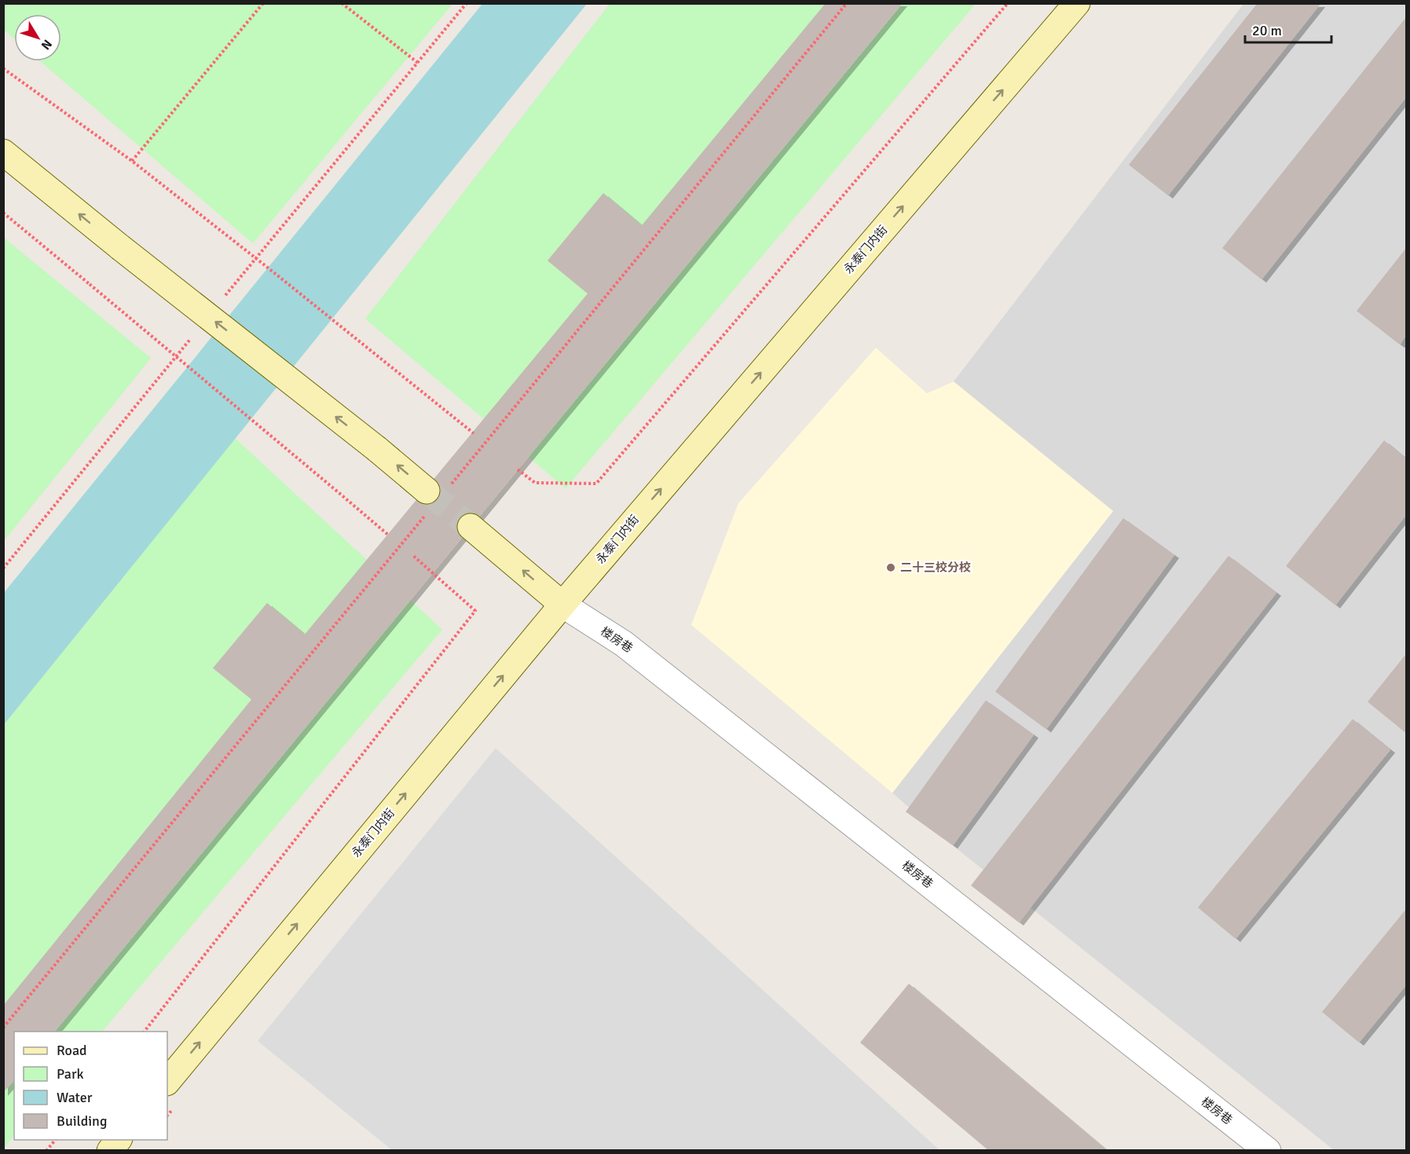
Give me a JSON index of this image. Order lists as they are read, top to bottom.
{
  "streets": {
    "main road": ["永泰门内街"],
    "street": ["楼房巷"]
  },
  "crossings": [
    ["永泰门内街", "楼房巷"]
  ],
  "one_way": ["永泰门内街"],
  "places": ["二十三校分校"],
  "legend": [
    "Road",
    "Park",
    "Water",
    "Building"
  ],
  "scale_bar": "20 m",
  "north": "bottom right"
}
